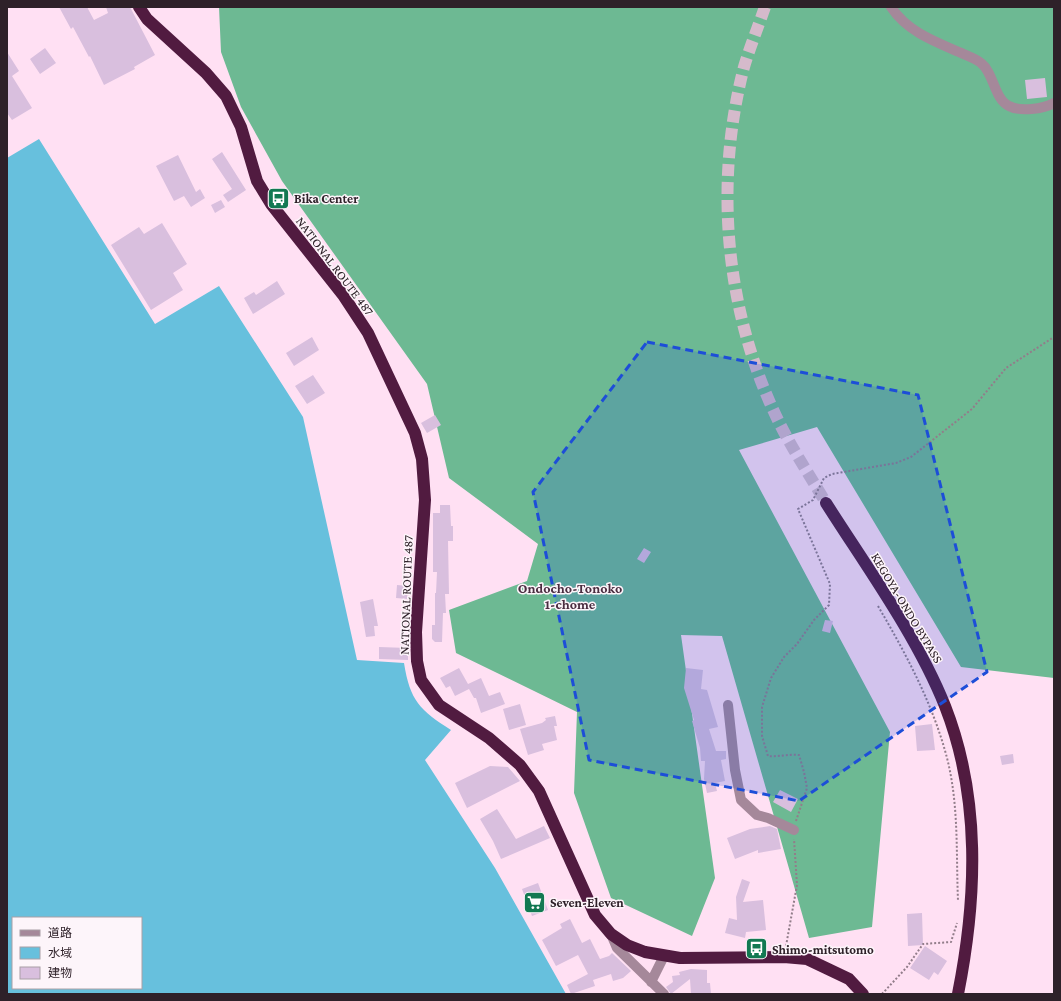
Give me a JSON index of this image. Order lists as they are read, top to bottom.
{
  "streets": {
    "highway": ["NATIONAL ROUTE 487", "KEGOYA-ONDO BYPASS"]
  },
  "districts": ["Ondocho-Tonoko 1-chome"],
  "places": {
    "bus stop": ["Bika Center", "Shimo-mitsutomo"],
    "supermarket": ["Seven-Eleven"]
  },
  "legend": ["道路", "水域", "建物"]
}
